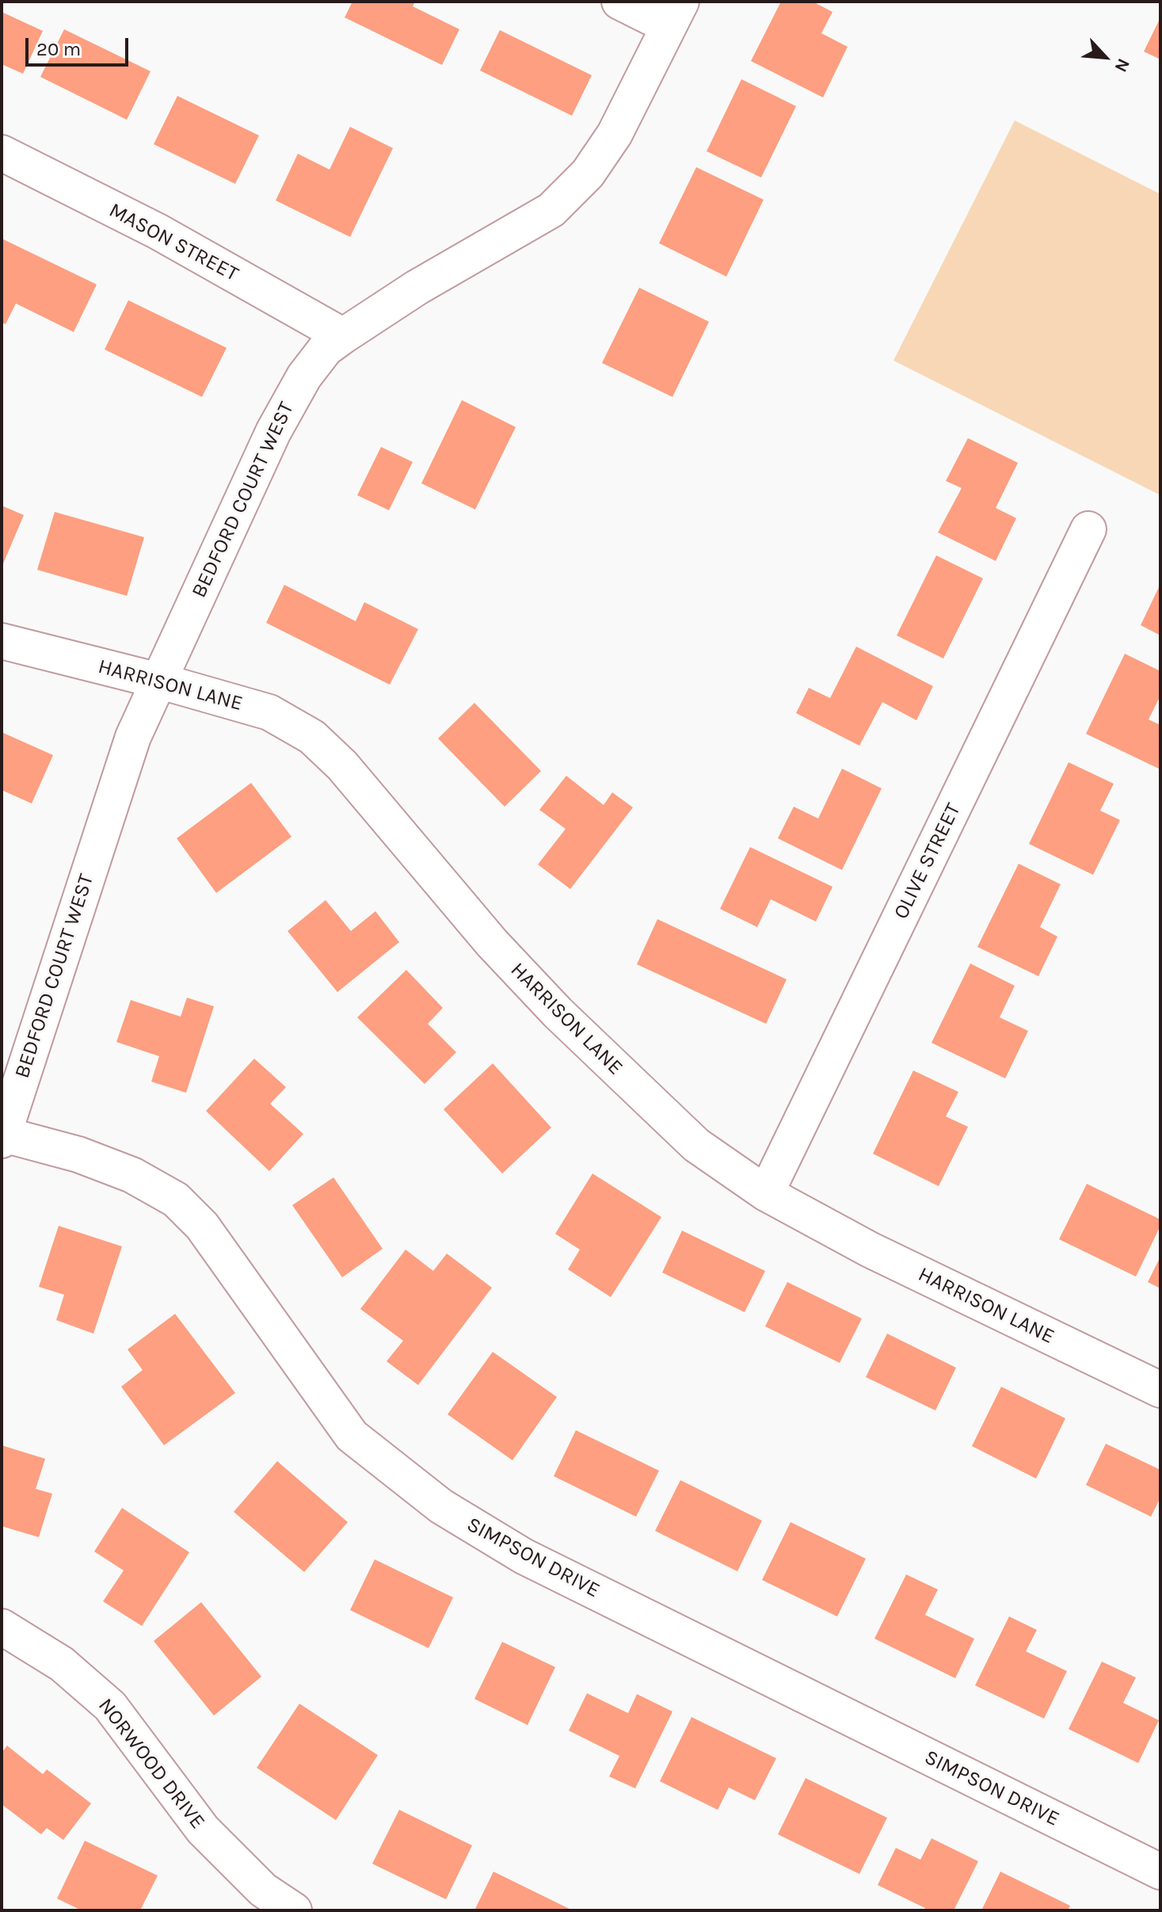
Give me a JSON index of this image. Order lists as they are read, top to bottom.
{
  "streets": {
    "street": [
      "MASON STREET",
      "BEDFORD COURT WEST",
      "HARRISON LANE",
      "OLIVE STREET",
      "SIMPSON DRIVE",
      "NORWOOD DRIVE"
    ]
  },
  "crossings": [
    ["MASON STREET", "BEDFORD COURT WEST"],
    ["BEDFORD COURT WEST", "HARRISON LANE"],
    ["BEDFORD COURT WEST", "SIMPSON DRIVE"],
    ["HARRISON LANE", "OLIVE STREET"]
  ],
  "scale_bar": "20 m",
  "north": "bottom right"
}
